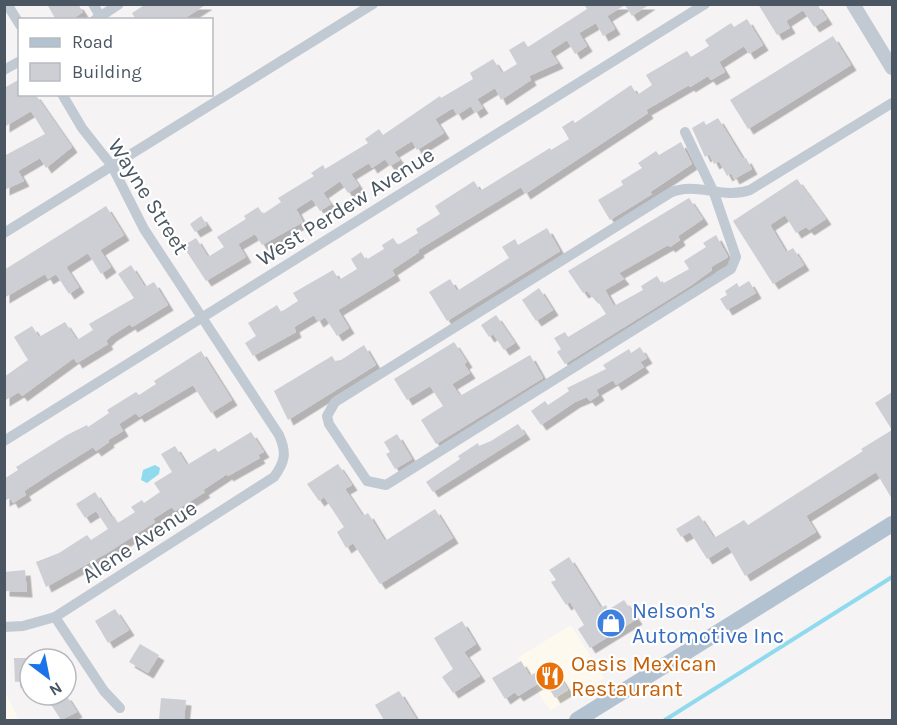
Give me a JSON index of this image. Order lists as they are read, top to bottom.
{
  "streets": {
    "street": ["Wayne Street", "West Perdew Avenue", "Alene Avenue"]
  },
  "crossings": [
    ["Wayne Street", "West Perdew Avenue"],
    ["Wayne Street", "Alene Avenue"]
  ],
  "places": {
    "shop": ["Nelson's Automotive Inc"],
    "restaurant": ["Oasis Mexican Restaurant"]
  },
  "legend": ["Road", "Building"],
  "north": "bottom right"
}
